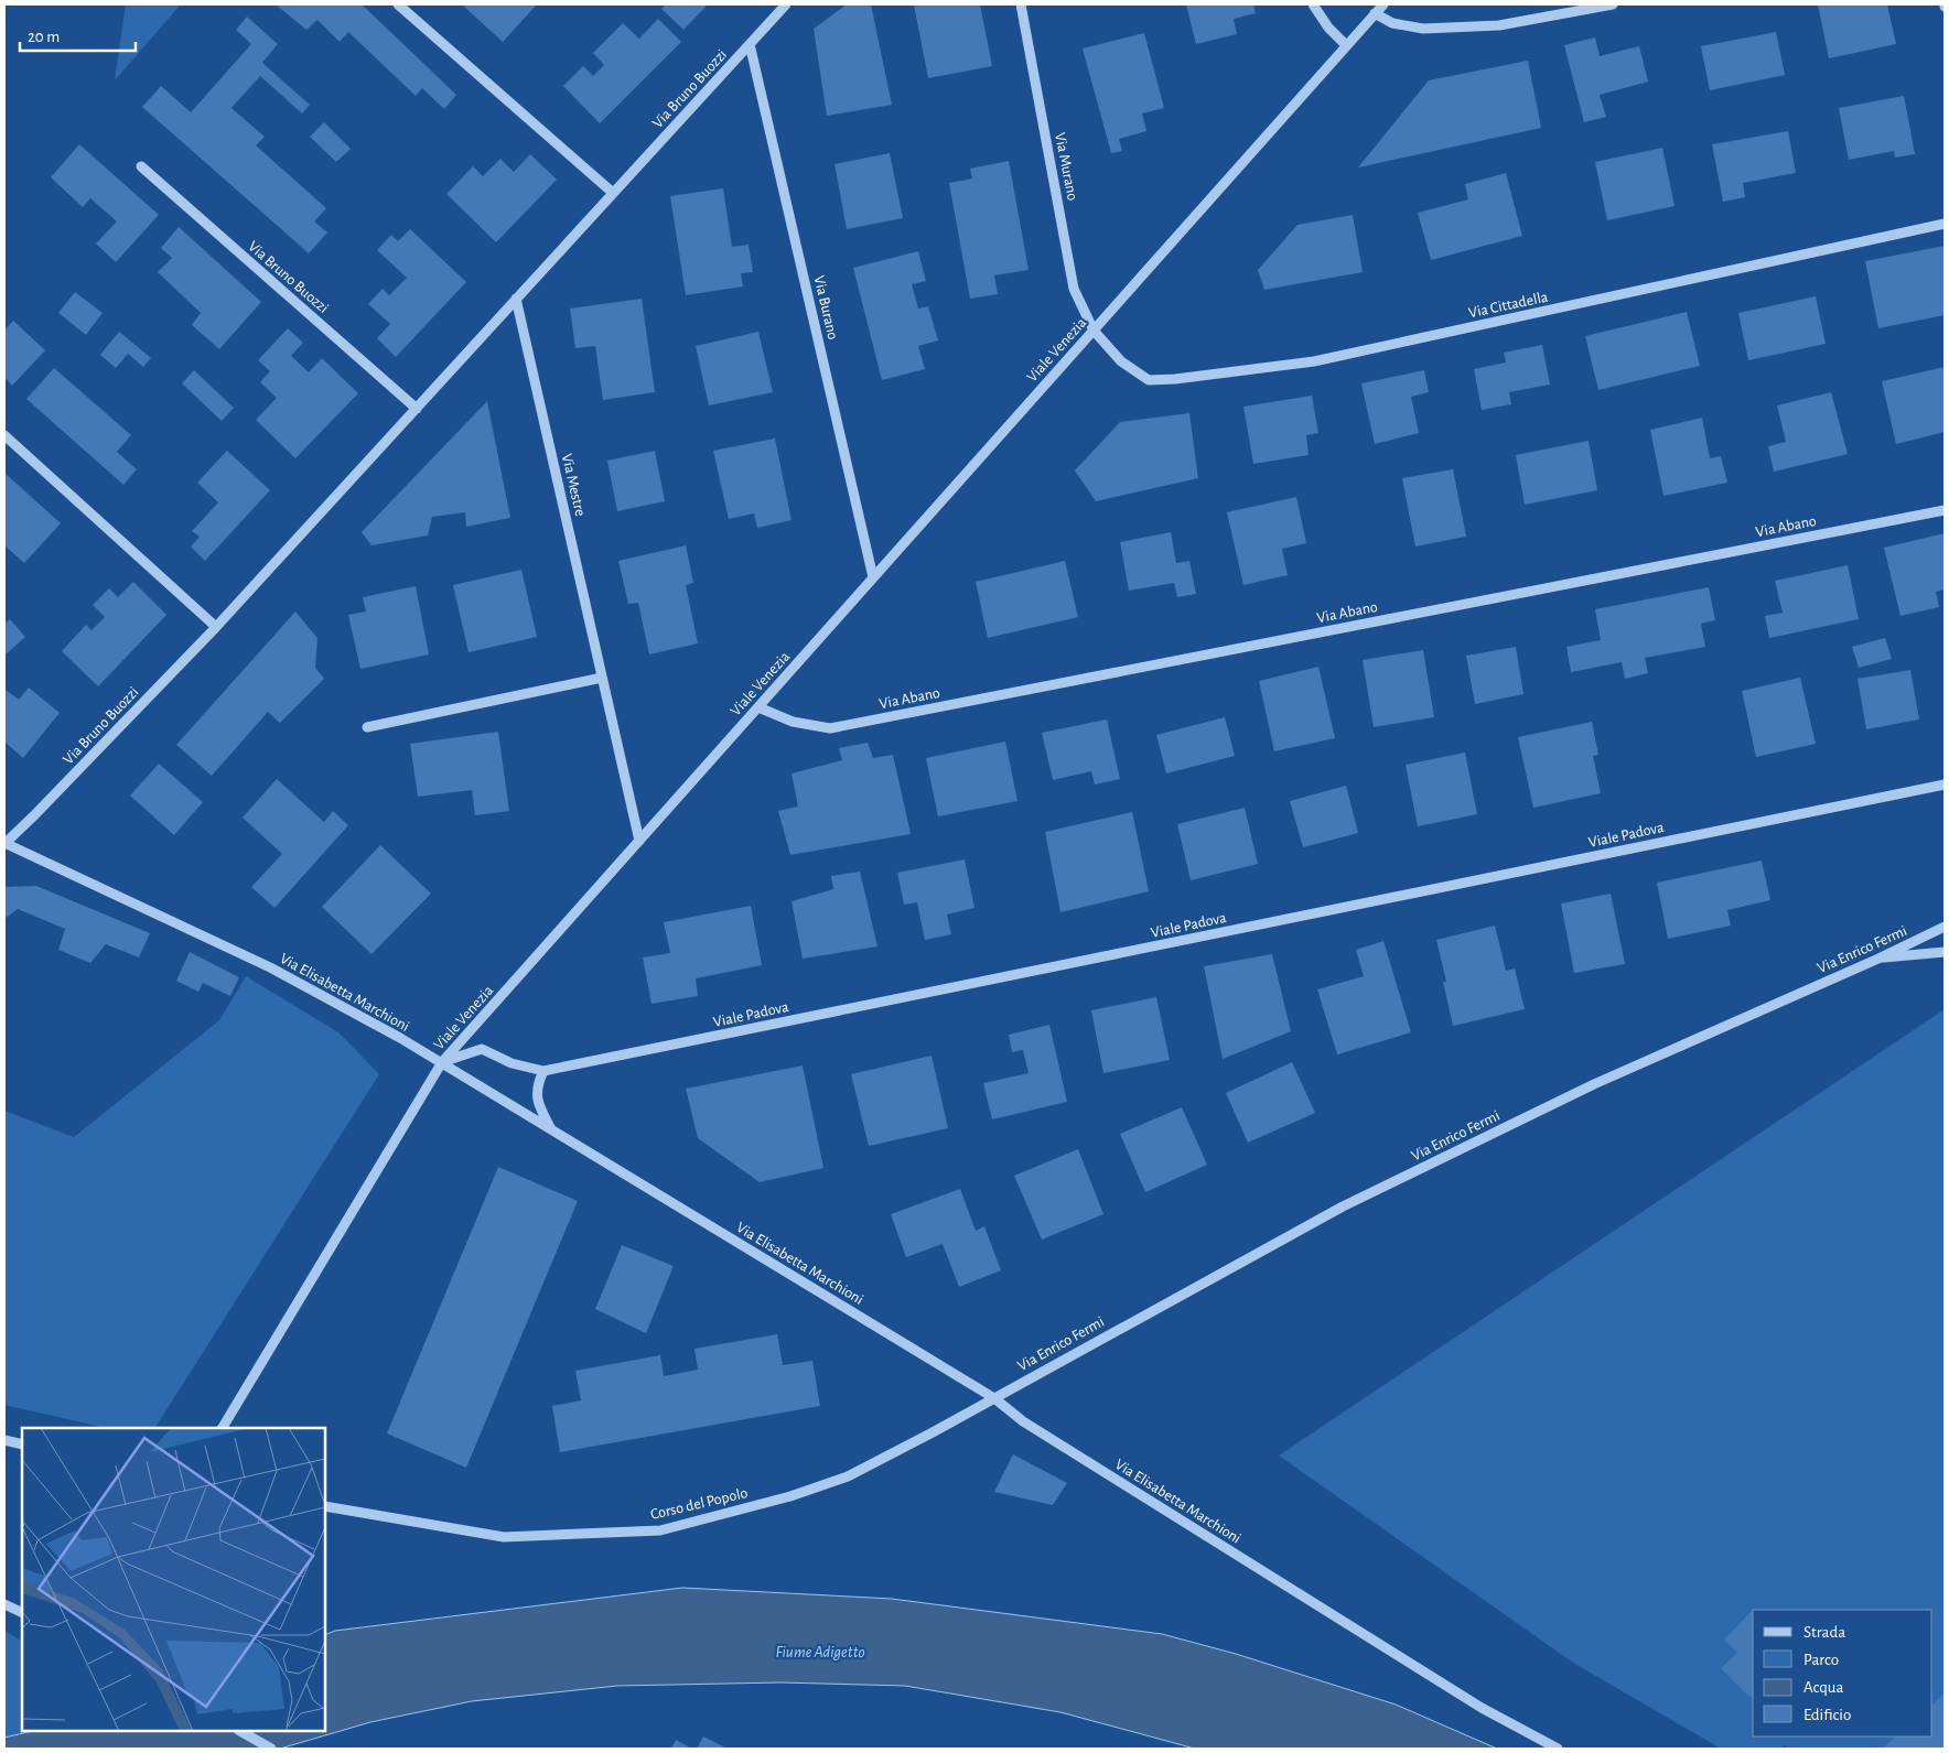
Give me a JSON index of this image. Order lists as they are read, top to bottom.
{
  "streets": {
    "street": [
      "Via Bruno Buozzi",
      "Via Murano",
      "Via Cittadella",
      "Via Burano",
      "Viale Venezia",
      "Via Mestre",
      "Via Abano",
      "Viale Padova",
      "Via Enrico Fermi",
      "Via Elisabetta Marchioni",
      "Corso del Popolo"
    ]
  },
  "crossings": [
    ["Via Bruno Buozzi", "Via Burano"],
    ["Via Bruno Buozzi", "Via Mestre"],
    ["Via Bruno Buozzi", "Via Elisabetta Marchioni"],
    ["Via Murano", "Via Cittadella"],
    ["Via Murano", "Viale Venezia"],
    ["Via Cittadella", "Viale Venezia"],
    ["Via Burano", "Viale Venezia"],
    ["Viale Venezia", "Via Mestre"],
    ["Viale Venezia", "Via Abano"],
    ["Viale Venezia", "Viale Padova"],
    ["Viale Venezia", "Via Elisabetta Marchioni"],
    ["Viale Padova", "Via Elisabetta Marchioni"],
    ["Via Enrico Fermi", "Via Elisabetta Marchioni"],
    ["Via Enrico Fermi", "Corso del Popolo"],
    ["Via Elisabetta Marchioni", "Corso del Popolo"]
  ],
  "water": ["Fiume Adigetto"],
  "legend": [
    "Strada",
    "Parco",
    "Acqua",
    "Edificio"
  ],
  "scale_bar": "20 m"
}
